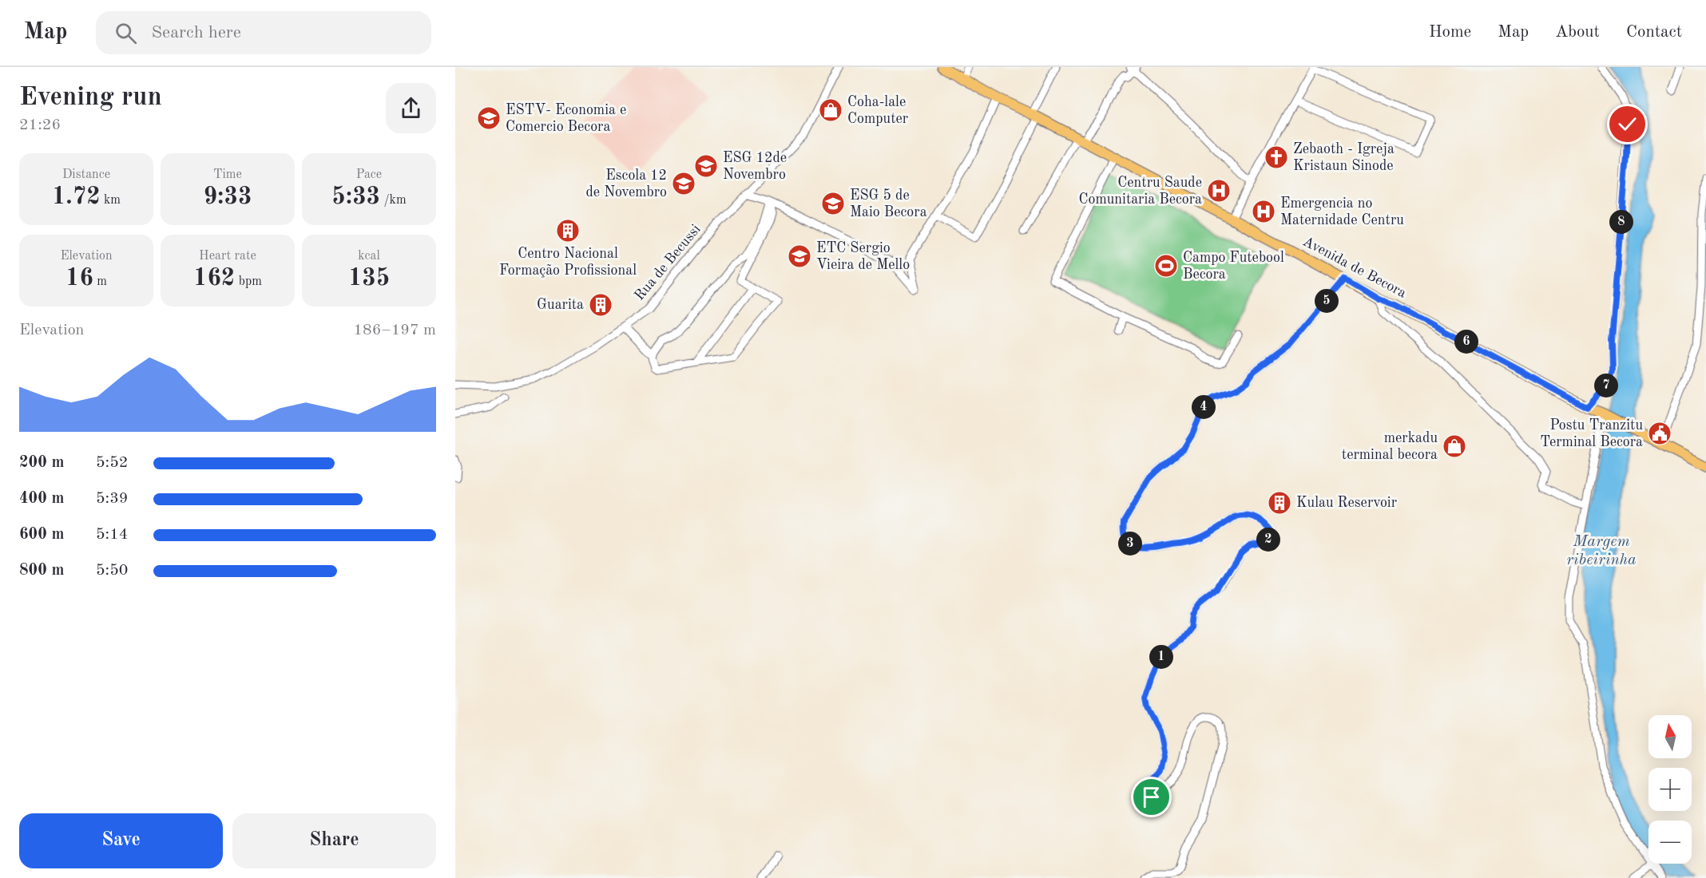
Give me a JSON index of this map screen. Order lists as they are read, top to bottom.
{
  "streets": {
    "main road": ["Avenida de Becora"],
    "street": ["Rua de Becussi"]
  },
  "water": ["Margem ribeirinha"],
  "places": {
    "shop": ["Coha-lale Computer", "merkadu terminal becora"],
    "school or university": [
      "ESTV- Economia e Comercio Becora",
      "ESG 12de Novembro",
      "Escola 12 de Novembro",
      "ESG 5 de Maio Becora",
      "ETC Sergio Vieira de Mello"
    ],
    "church": ["Zebaoth - Igreja Kristaun Sinode"],
    "hospital": ["Centru Saude Comunitaria Becora", "Emergencia no Maternidade Centru"],
    "building": ["Centro Nacional Formação Profissional", "Guarita", "Kulau Reservoir"],
    "sports": ["Campo Futebool Becora"],
    "public building": ["Postu Tranzitu Terminal Becora"]
  },
  "north": "top",
  "page": {
    "header": "Map",
    "search": "Search here",
    "nav": [
      "Home",
      "Map",
      "About",
      "Contact"
    ],
    "heading": ["Evening run", "21:26"],
    "stats": [
      ["Distance", "1.72 km"],
      ["Time", "9:33"],
      ["Pace", "5:33 /km"],
      ["Elevation", "16 m"],
      ["Heart rate", "162 bpm"],
      ["kcal", "135"]
    ],
    "pins": [
      "8",
      "5",
      "6",
      "7",
      "4",
      "2",
      "3",
      "1"
    ],
    "chart": ["Elevation", "186–197 m"],
    "list": [
      {
        "name": "200 m",
        "note": "5:52"
      },
      {
        "name": "400 m",
        "note": "5:39"
      },
      {
        "name": "600 m",
        "note": "5:14"
      },
      {
        "name": "800 m",
        "note": "5:50"
      }
    ],
    "map_buttons": ["+", "−"],
    "buttons": ["Save", "Share"]
  }
}
